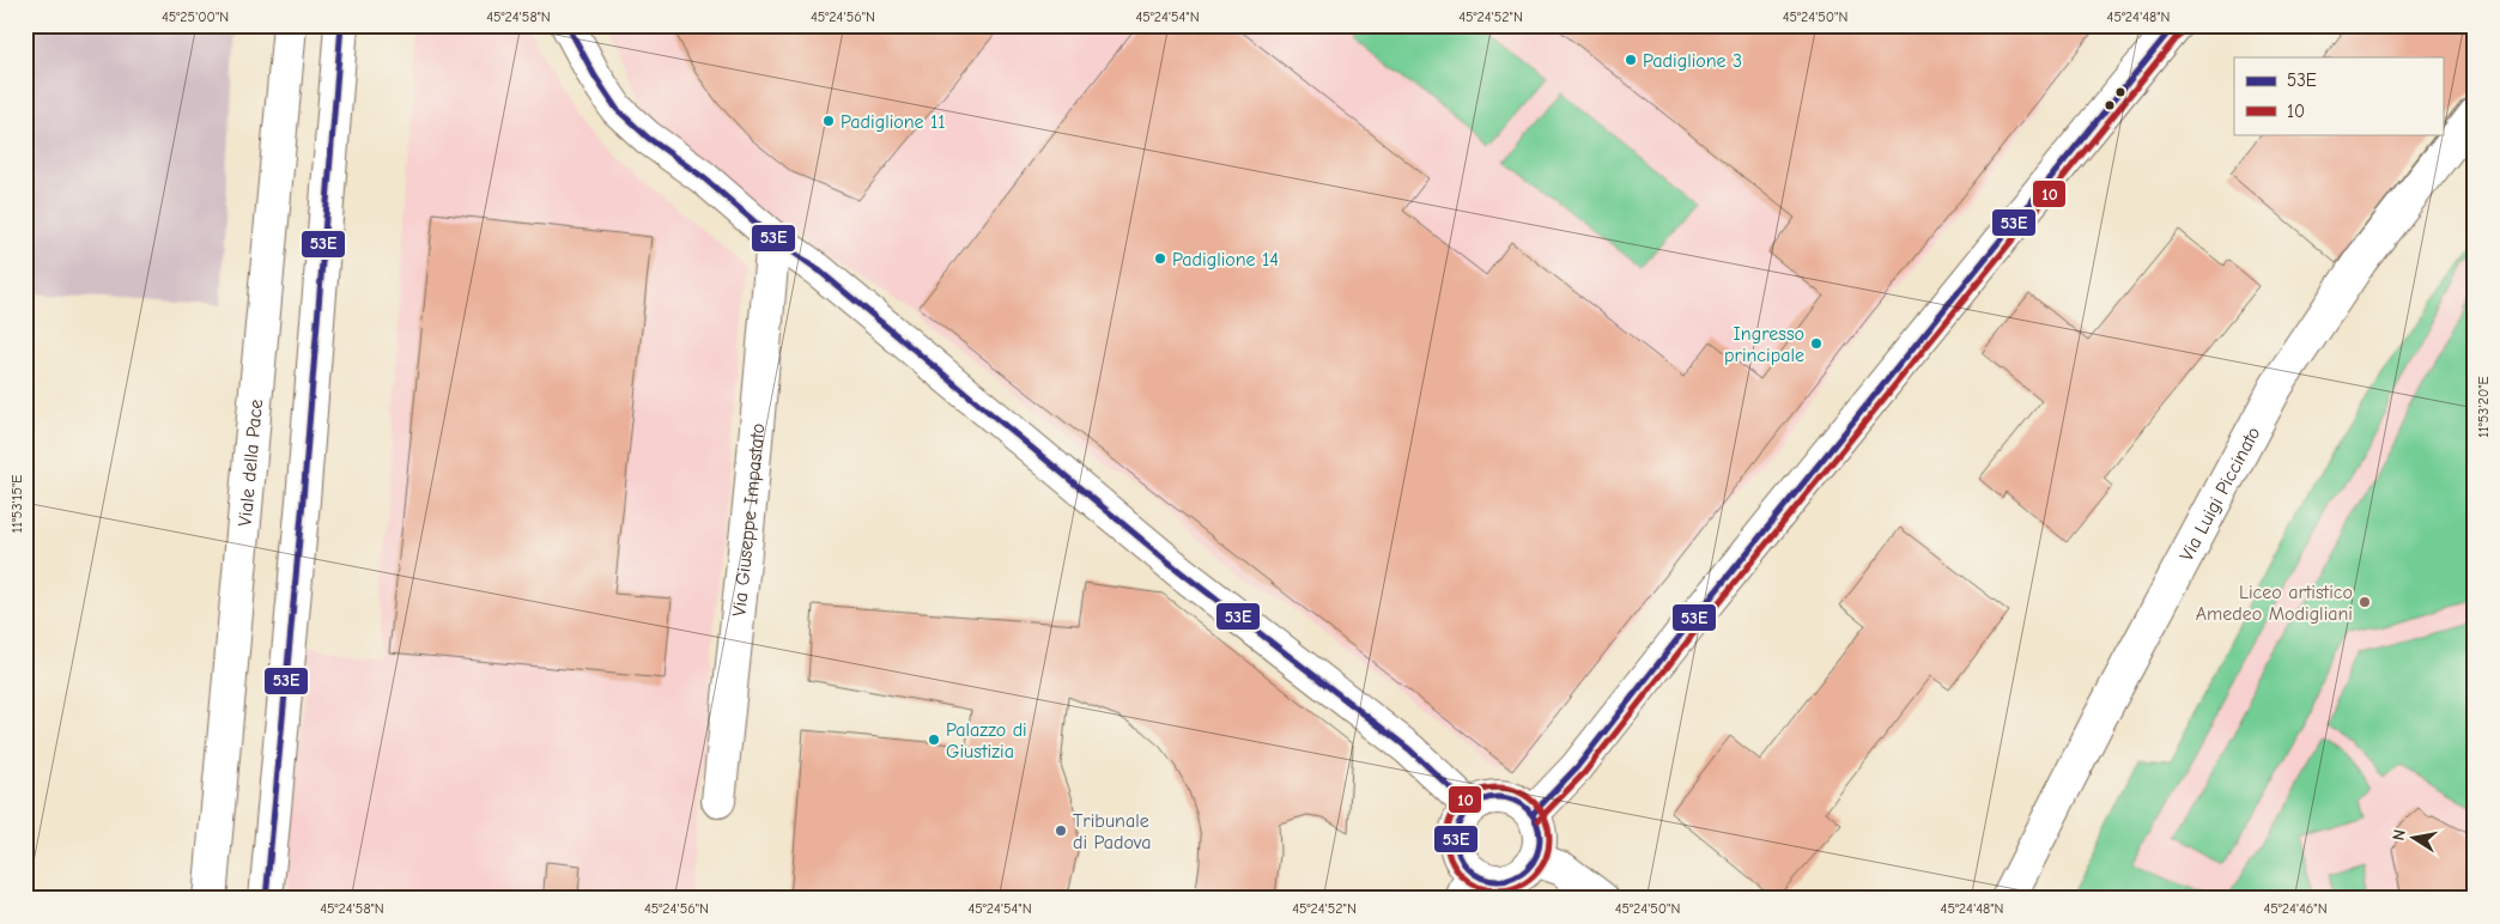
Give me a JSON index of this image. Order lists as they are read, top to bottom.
{
  "streets": {
    "street": ["Viale della Pace", "Via Luigi Piccinato", "Via Giuseppe Impastato"]
  },
  "places": [
    "Padiglione 3",
    "Padiglione 11",
    "Padiglione 14",
    "Ingresso principale",
    "Liceo artistico Amedeo Modigliani",
    "Palazzo di Giustizia",
    "Tribunale di Padova"
  ],
  "lines": ["transit line 53E", "transit line 10"],
  "legend": ["53E", "10"],
  "north": "left",
  "coordinates": [
    "45°25'00\"N",
    "45°24'58\"N",
    "45°24'56\"N",
    "45°24'54\"N",
    "45°24'52\"N",
    "45°24'50\"N",
    "45°24'48\"N",
    "11°53'20\"E",
    "11°53'15\"E",
    "45°24'46\"N"
  ]
}
